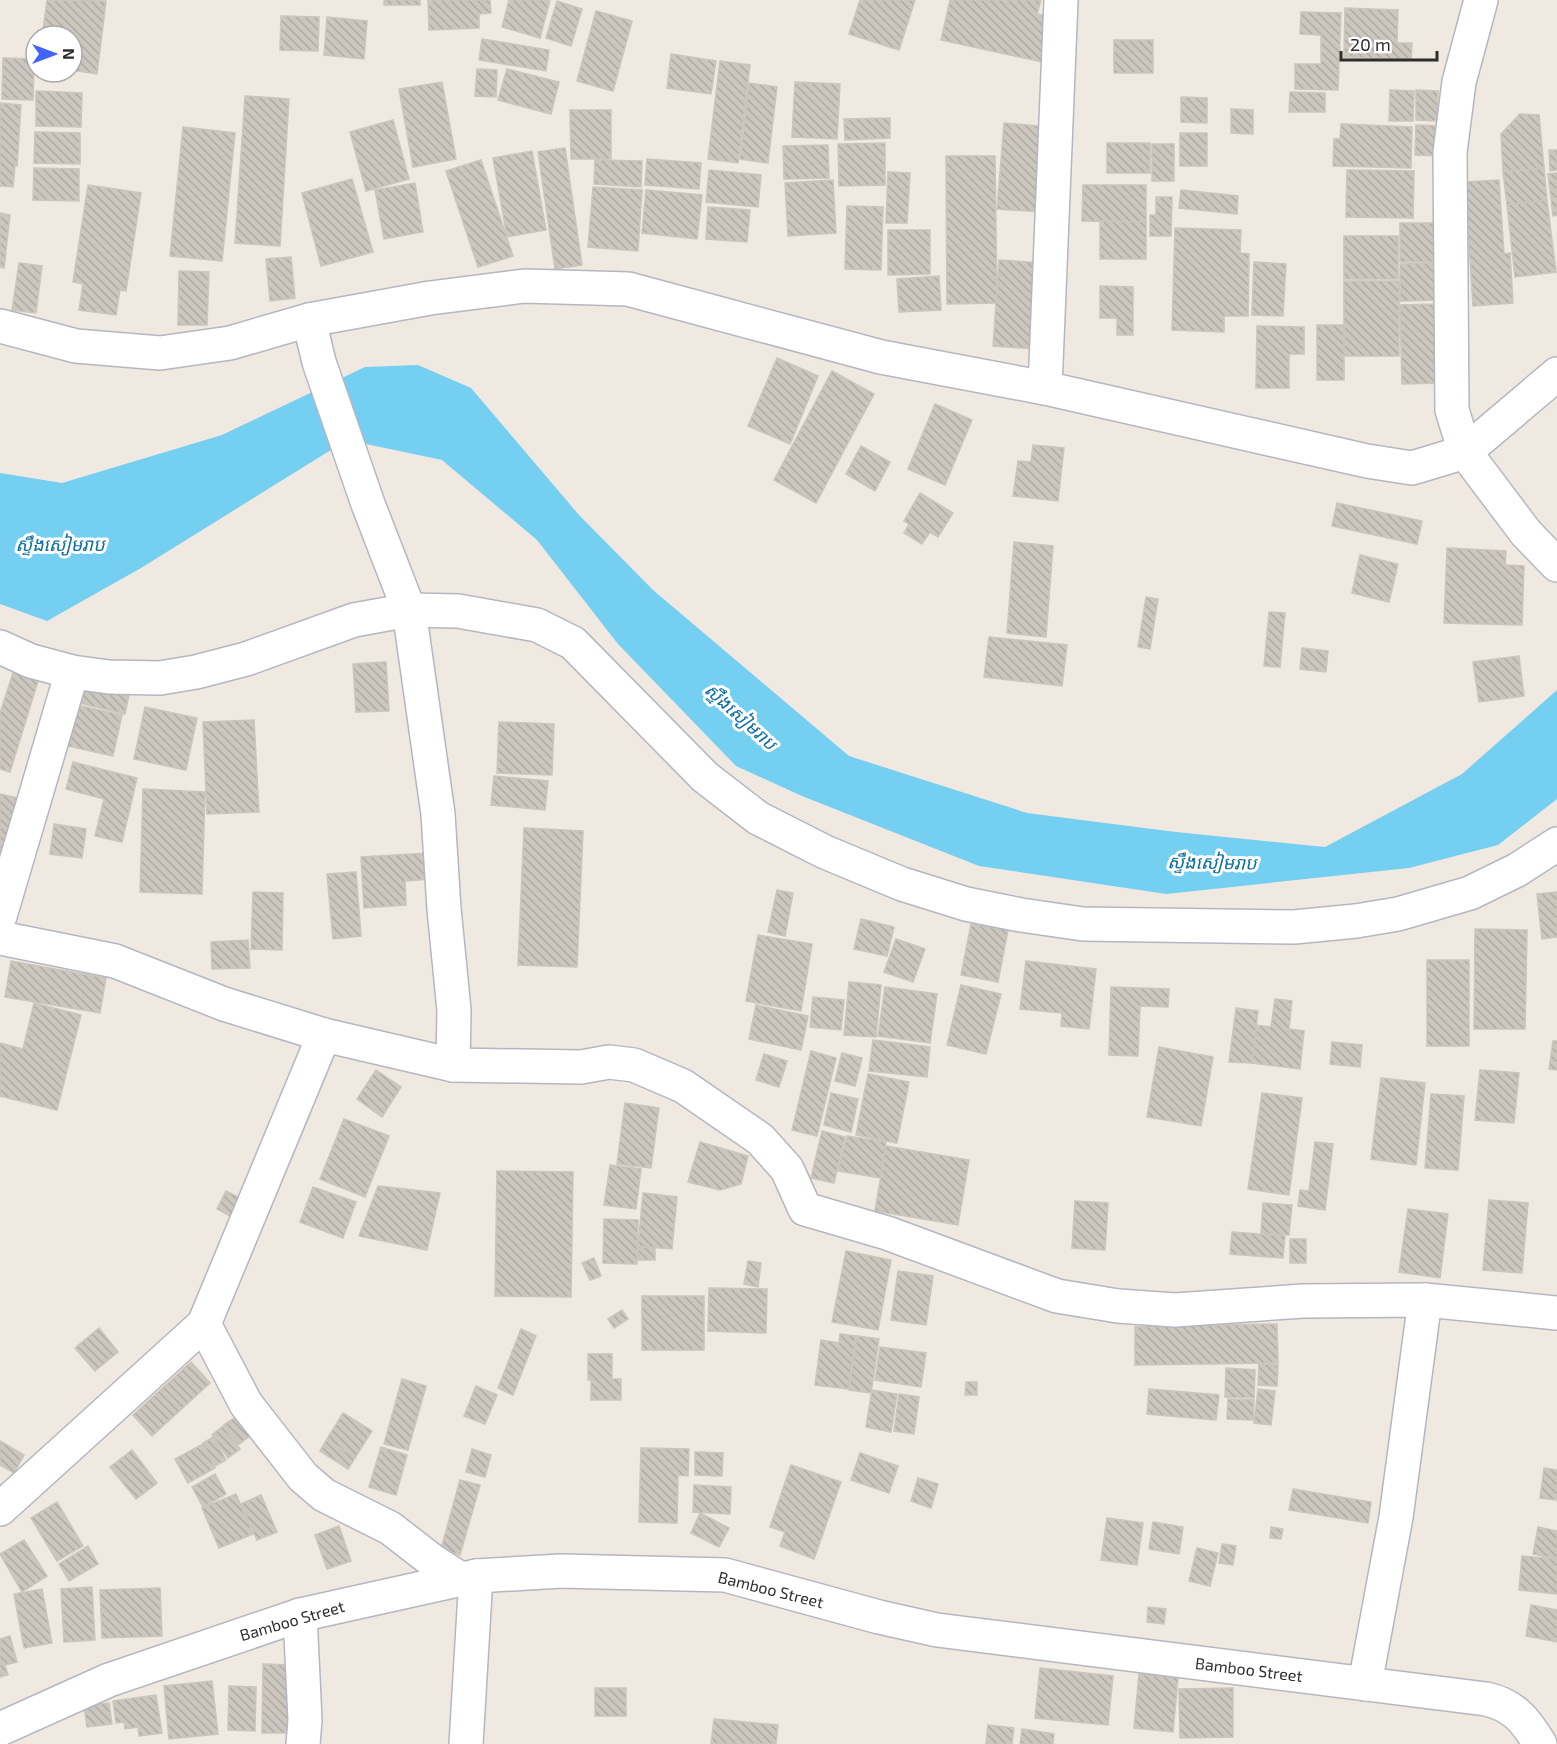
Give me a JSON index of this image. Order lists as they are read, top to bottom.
{
  "streets": {
    "street": ["Bamboo Street"]
  },
  "water": ["ស្ទឹងសៀមរាប"],
  "scale_bar": "20 m",
  "north": "right"
}
